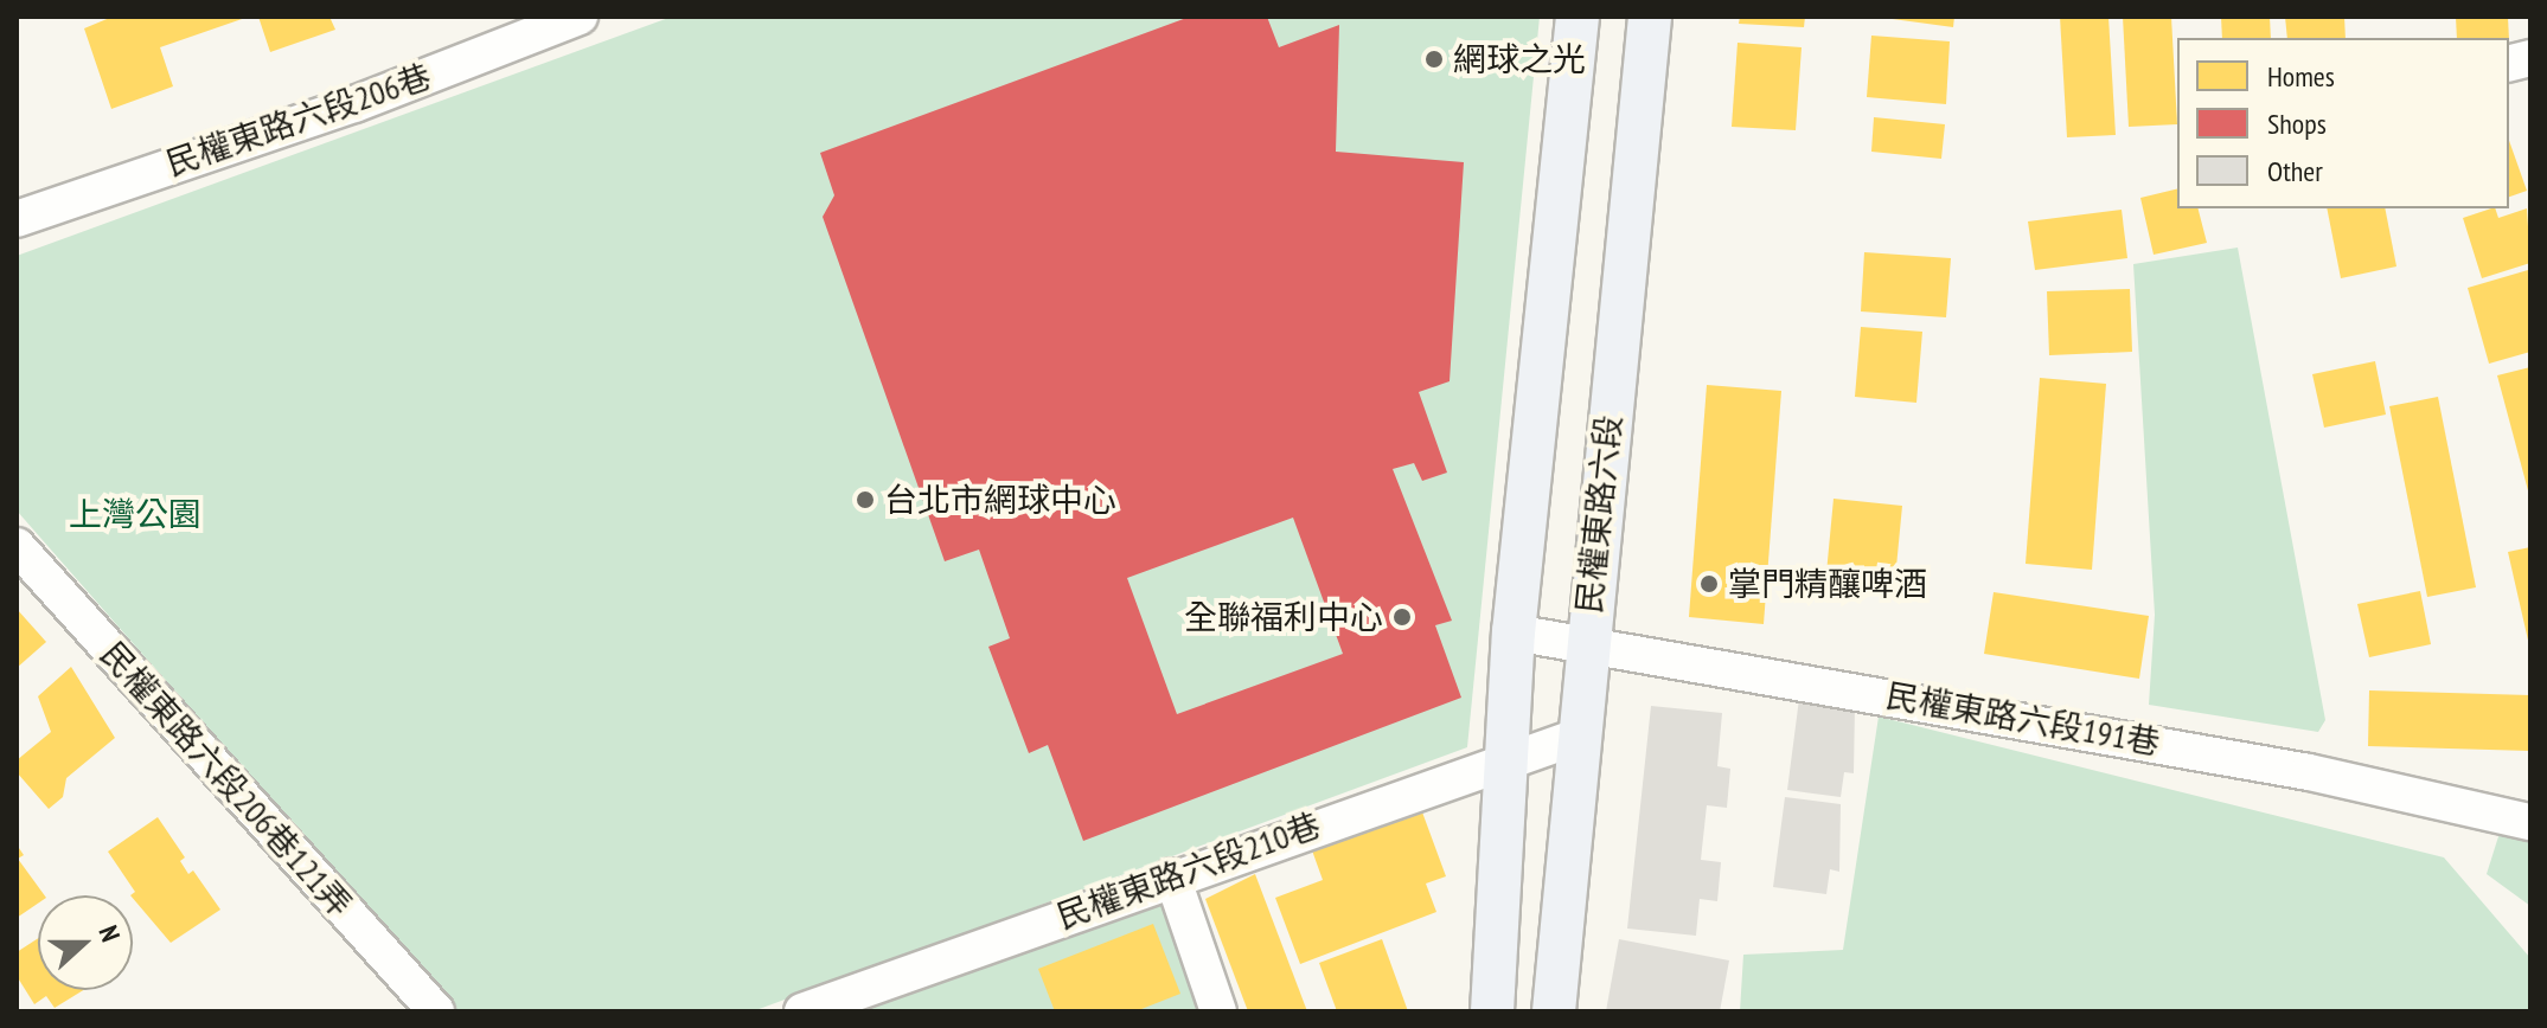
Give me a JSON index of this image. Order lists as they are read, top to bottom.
{
  "streets": {
    "main road": ["民權東路六段"],
    "street": [
      "民權東路六段206巷",
      "民權東路六段191巷",
      "民權東路六段206巷121弄",
      "民權東路六段210巷"
    ]
  },
  "crossings": [
    ["民權東路六段", "民權東路六段191巷"],
    ["民權東路六段", "民權東路六段210巷"]
  ],
  "parks": ["上灣公園"],
  "places": [
    "網球之光",
    "台北市網球中心",
    "掌門精釀啤酒",
    "全聯福利中心"
  ],
  "legend": ["Homes", "Shops", "Other"],
  "north": "right"
}
